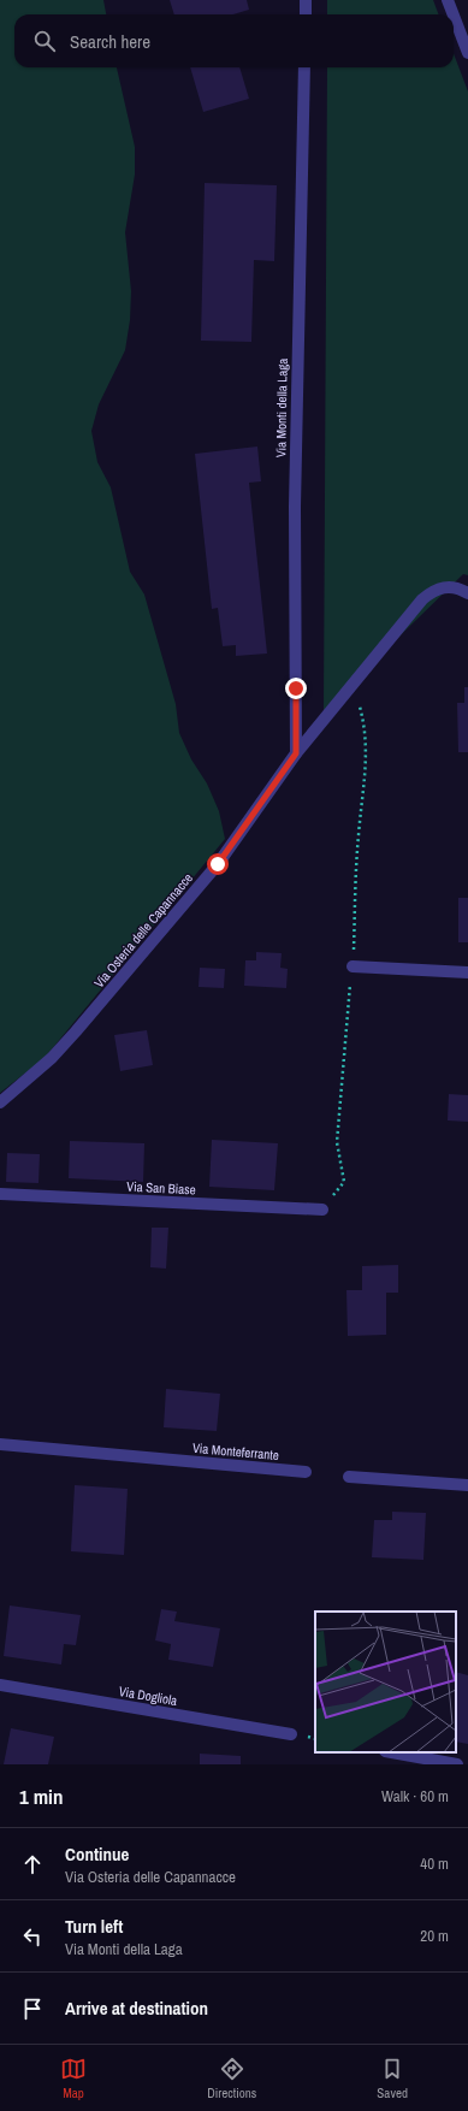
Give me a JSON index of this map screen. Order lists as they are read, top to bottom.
{
  "streets": {
    "street": [
      "Via Monti della Laga",
      "Via Osteria delle Capannacce",
      "Via San Biase",
      "Via Monteferrante",
      "Via Dogliola"
    ]
  },
  "crossings": [
    ["Via Monti della Laga", "Via Osteria delle Capannacce"]
  ],
  "page": {
    "search": "Search here",
    "heading": ["1 min", "Walk · 60 m"],
    "list": [
      ["Continue", "Via Osteria delle Capannacce", "40 m"],
      ["Turn left", "Via Monti della Laga", "20 m"],
      "Arrive at destination"
    ],
    "nav": ["Map", "Directions", "Saved"]
  }
}
